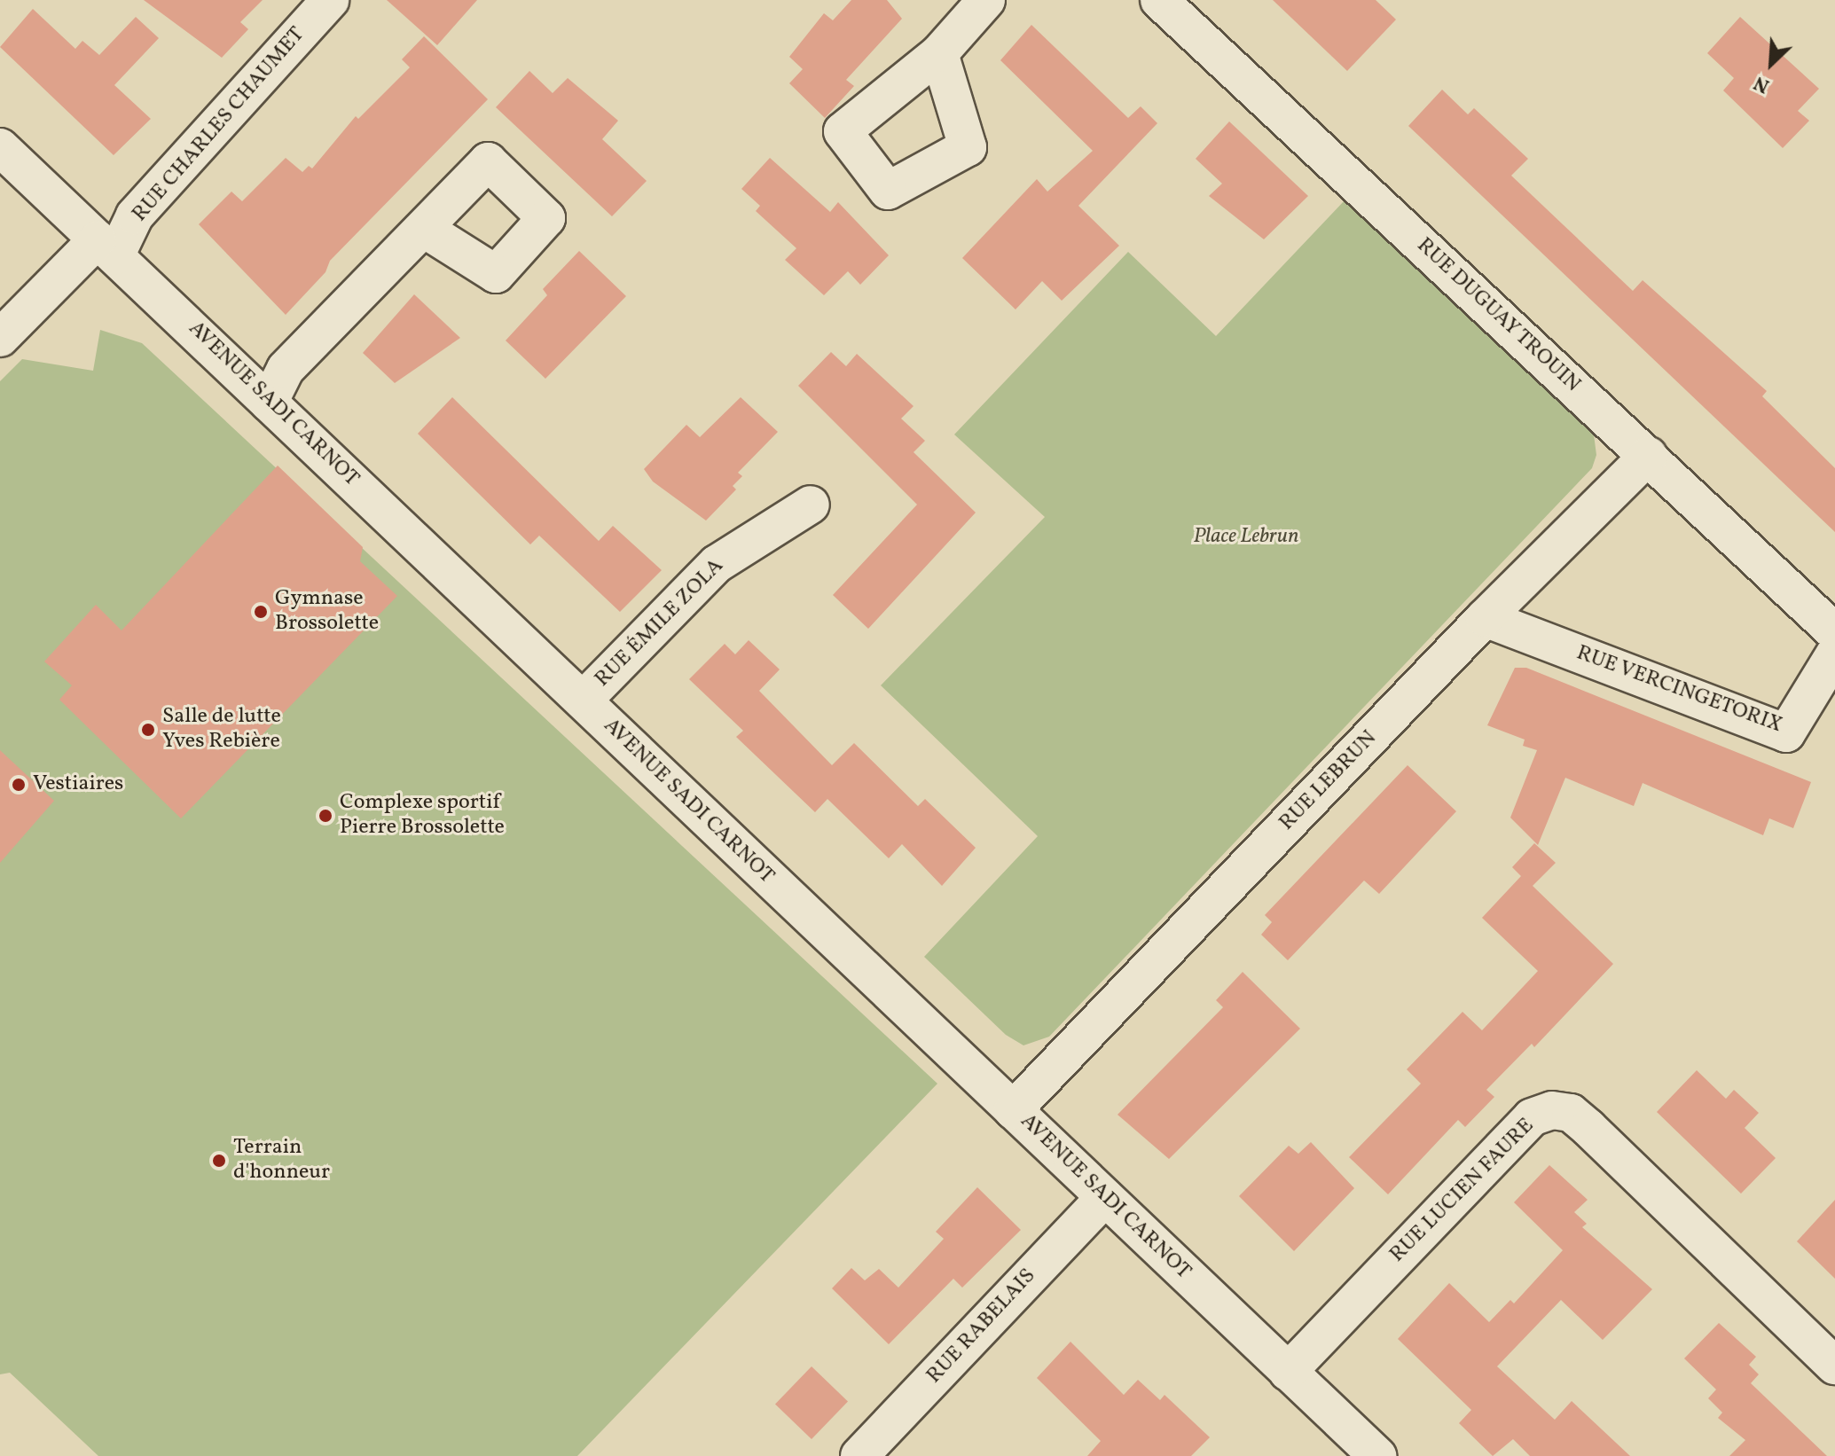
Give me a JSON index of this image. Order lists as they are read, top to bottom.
{
  "streets": {
    "street": [
      "RUE CHARLES CHAUMET",
      "RUE DUGUAY TROUIN",
      "AVENUE SADI CARNOT",
      "RUE ÉMILE ZOLA",
      "RUE VERCINGETORIX",
      "RUE LEBRUN",
      "RUE LUCIEN FAURE",
      "RUE RABELAIS"
    ]
  },
  "crossings": [
    ["RUE CHARLES CHAUMET", "AVENUE SADI CARNOT"],
    ["RUE DUGUAY TROUIN", "RUE LEBRUN"],
    ["AVENUE SADI CARNOT", "RUE ÉMILE ZOLA"],
    ["AVENUE SADI CARNOT", "RUE LEBRUN"],
    ["AVENUE SADI CARNOT", "RUE LUCIEN FAURE"],
    ["AVENUE SADI CARNOT", "RUE RABELAIS"],
    ["RUE VERCINGETORIX", "RUE LEBRUN"]
  ],
  "parks": ["Place Lebrun"],
  "places": [
    "Gymnase Brossolette",
    "Salle de lutte Yves Rebière",
    "Vestiaires",
    "Complexe sportif Pierre Brossolette",
    "Terrain d'honneur"
  ],
  "north": "bottom left"
}
